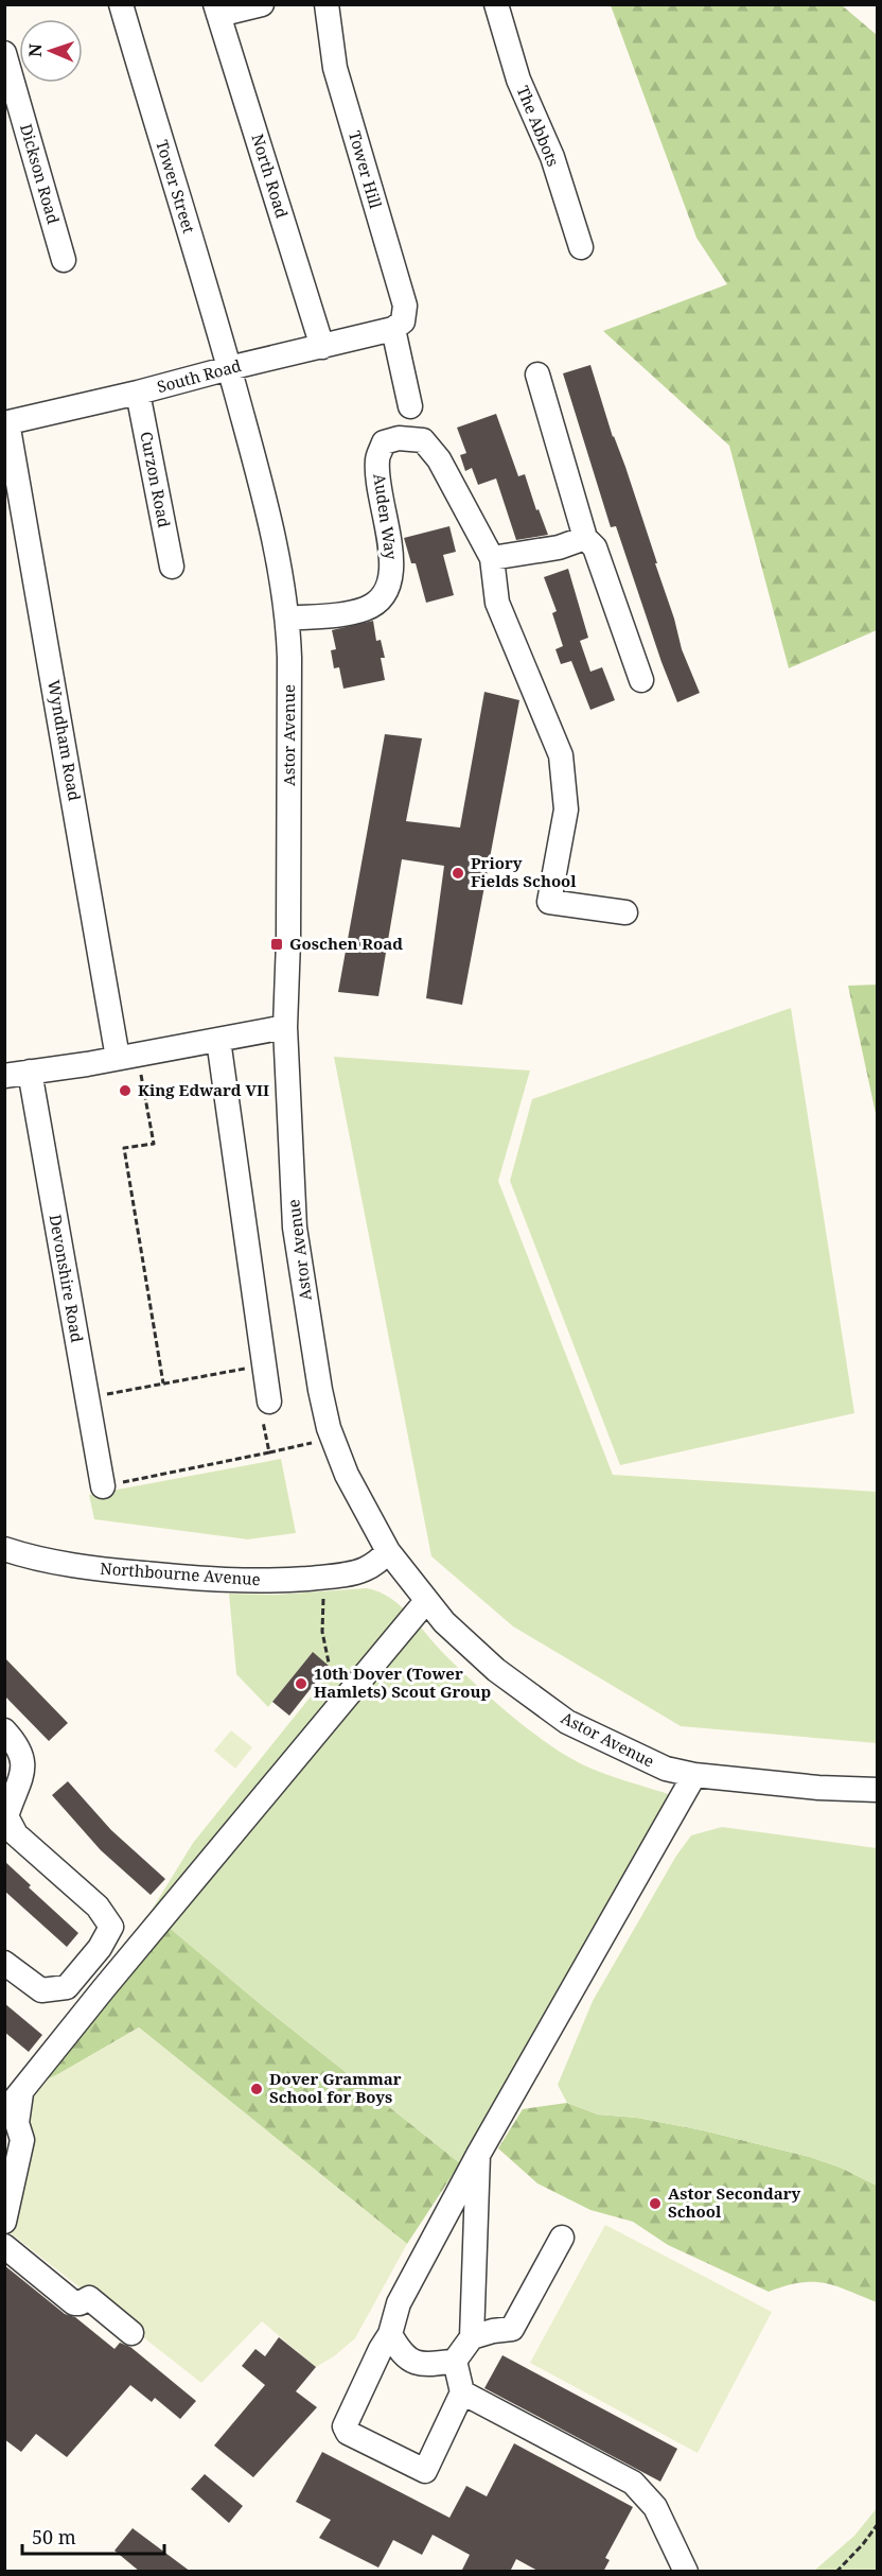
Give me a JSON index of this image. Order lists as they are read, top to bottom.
{
  "streets": {
    "street": [
      "The Abbots",
      "Tower Hill",
      "Dickson Road",
      "North Road",
      "Tower Street",
      "South Road",
      "Curzon Road",
      "Auden Way",
      "Astor Avenue",
      "Wyndham Road",
      "Devonshire Road",
      "Northbourne Avenue"
    ]
  },
  "crossings": [
    ["Tower Hill", "South Road"],
    ["North Road", "South Road"],
    ["Tower Street", "South Road"],
    ["Tower Street", "Astor Avenue"],
    ["South Road", "Curzon Road"],
    ["South Road", "Astor Avenue"],
    ["South Road", "Wyndham Road"],
    ["Auden Way", "Astor Avenue"],
    ["Astor Avenue", "Northbourne Avenue"]
  ],
  "places": {
    "other": [
      "Priory Fields School",
      "King Edward VII",
      "10th Dover (Tower Hamlets) Scout Group",
      "Dover Grammar School for Boys",
      "Astor Secondary School"
    ],
    "transit": ["Goschen Road"]
  },
  "scale_bar": "50 m",
  "north": "left"
}
